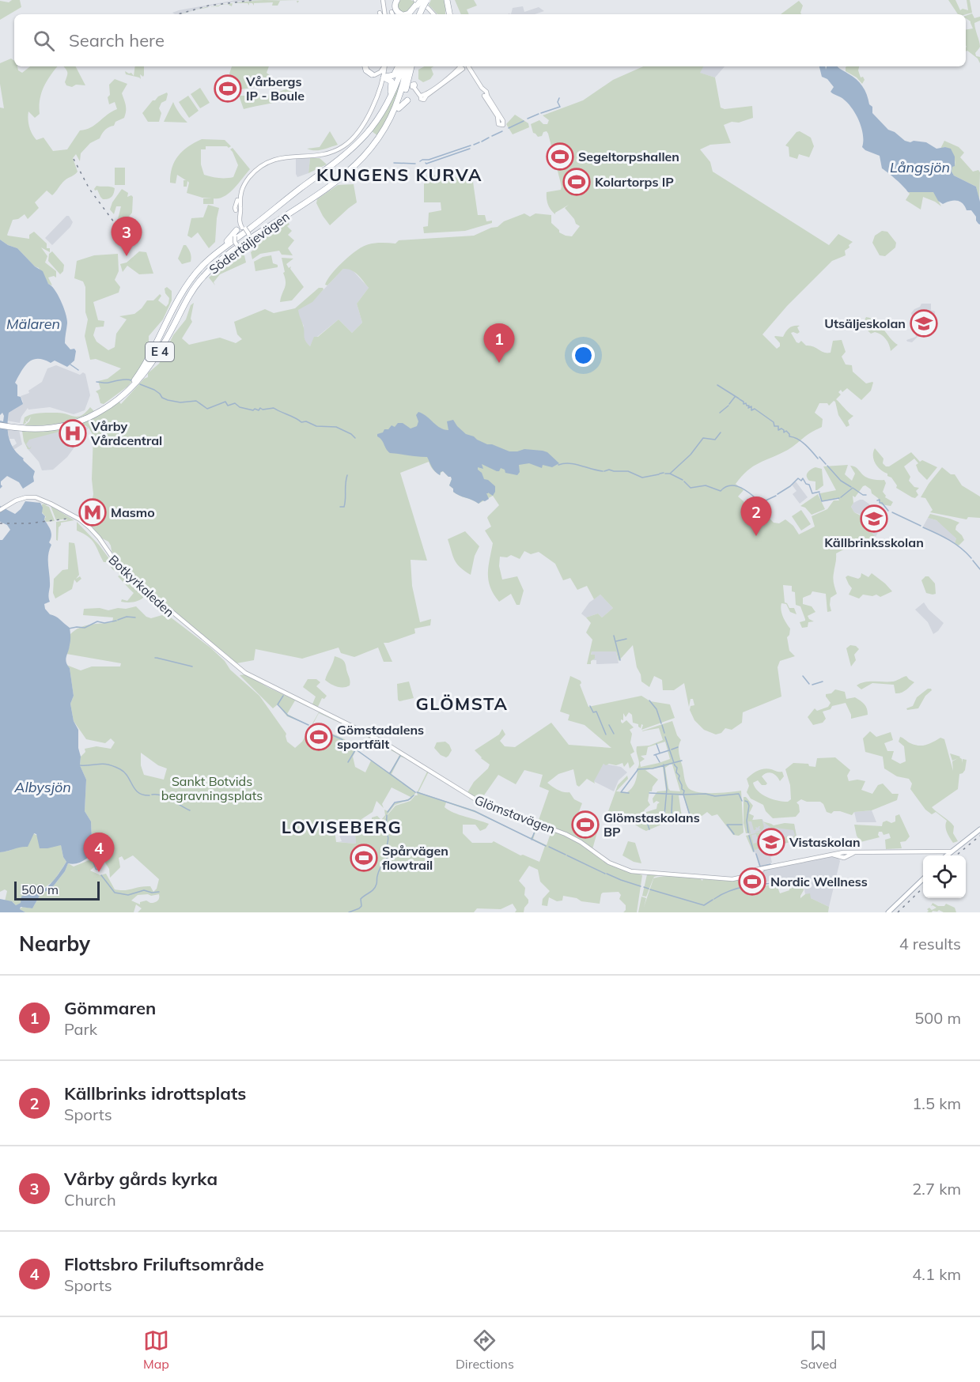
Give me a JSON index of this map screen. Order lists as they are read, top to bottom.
{
  "streets": {
    "highway": ["Södertäljevägen", "E 4"],
    "main road": ["Botkyrkaleden", "Glömstavägen"]
  },
  "crossings": [
    ["Botkyrkaleden", "Glömstavägen"]
  ],
  "districts": ["KUNGENS KURVA", "GLÖMSTA", "LOVISEBERG"],
  "water": ["Långsjön", "Mälaren", "Albysjön"],
  "parks": ["Sankt Botvids begravningsplats"],
  "places": {
    "sports": [
      "Vårbergs IP - Boule",
      "Segeltorpshallen",
      "Kolartorps IP",
      "Gömstadalens sportfält",
      "Glömstaskolans BP",
      "Spårvägen flowtrail",
      "Nordic Wellness"
    ],
    "school or university": ["Utsäljeskolan", "Källbrinksskolan", "Vistaskolan"],
    "hospital": ["Vårby Vårdcentral"],
    "metro station": ["Masmo"]
  },
  "scale_bar": "500 m",
  "page": {
    "search": "Search here",
    "pins": [
      "3",
      "1",
      "2",
      "4"
    ],
    "scale": "500 m",
    "heading": ["Nearby", "4 results"],
    "list": [
      {
        "mark": "1",
        "name": "Gömmaren",
        "note": "Park",
        "value": "500 m"
      },
      {
        "mark": "2",
        "name": "Källbrinks idrottsplats",
        "note": "Sports",
        "value": "1.5 km"
      },
      {
        "mark": "3",
        "name": "Vårby gårds kyrka",
        "note": "Church",
        "value": "2.7 km"
      },
      {
        "mark": "4",
        "name": "Flottsbro Friluftsområde",
        "note": "Sports",
        "value": "4.1 km"
      }
    ],
    "nav": ["Map", "Directions", "Saved"]
  }
}
